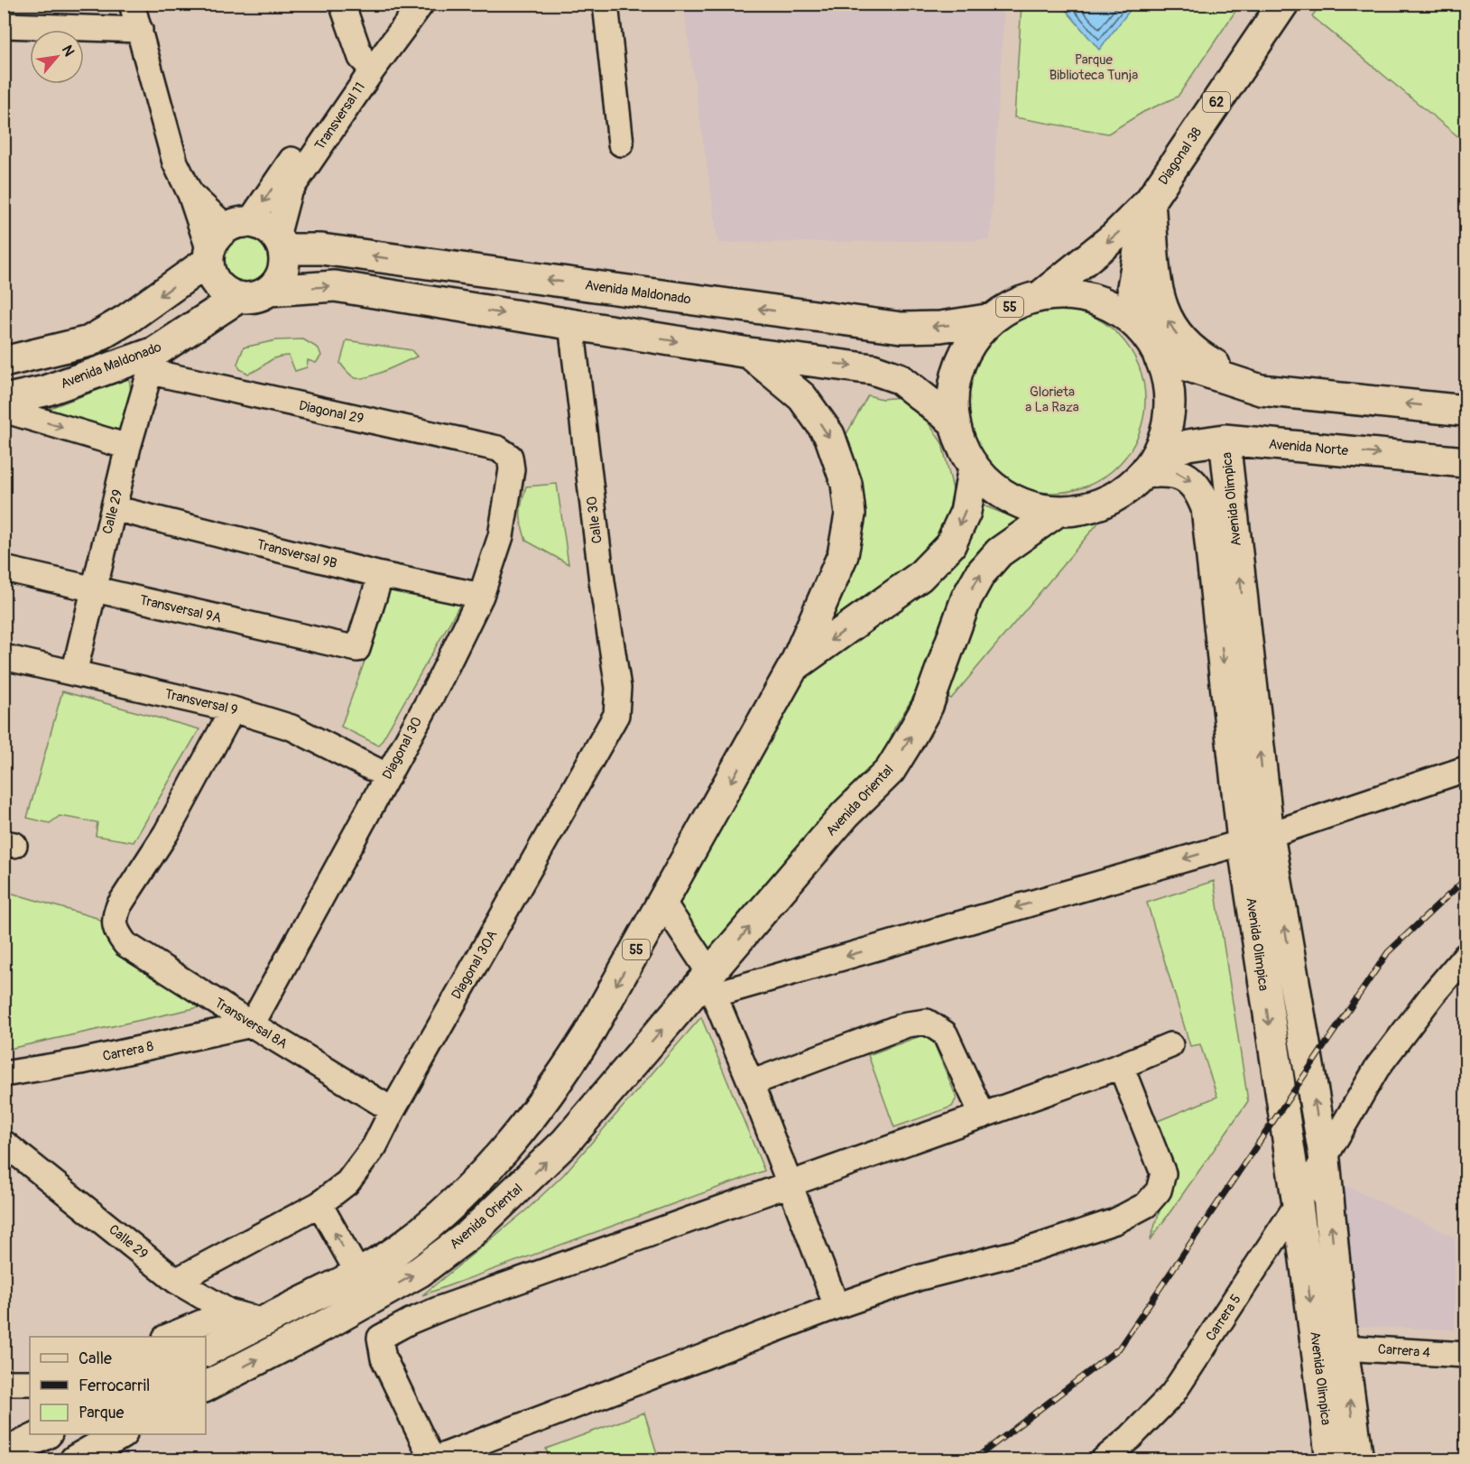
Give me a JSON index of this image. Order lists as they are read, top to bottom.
{
  "streets": {
    "main road": [
      "62",
      "Diagonal 38",
      "Avenida Maldonado",
      "55",
      "Avenida Norte",
      "Avenida Olimpica",
      "Avenida Oriental"
    ],
    "street": [
      "Transversal 11",
      "Diagonal 29",
      "Calle 29",
      "Calle 30",
      "Transversal 9B",
      "Transversal 9A",
      "Transversal 9",
      "Diagonal 30",
      "Diagonal 30A",
      "Transversal 8A",
      "Carrera 8",
      "Carrera 5",
      "Carrera 4"
    ]
  },
  "crossings": [
    ["Transversal 11", "Avenida Maldonado"],
    ["Diagonal 38", "55"],
    ["Avenida Maldonado", "55"],
    ["Avenida Maldonado", "Diagonal 29"],
    ["Avenida Maldonado", "Calle 29"],
    ["55", "Avenida Norte"],
    ["55", "Avenida Olimpica"],
    ["55", "Calle 29"],
    ["55", "Avenida Oriental"],
    ["Diagonal 29", "Calle 29"],
    ["Diagonal 29", "Diagonal 30"],
    ["Avenida Norte", "Avenida Olimpica"],
    ["Avenida Olimpica", "Carrera 5"],
    ["Avenida Olimpica", "Carrera 4"],
    ["Calle 29", "Transversal 9B"],
    ["Calle 29", "Transversal 9A"],
    ["Calle 29", "Transversal 9"],
    ["Calle 29", "Diagonal 30A"],
    ["Calle 30", "Diagonal 30A"],
    ["Transversal 9B", "Transversal 9A"],
    ["Transversal 9B", "Diagonal 30"],
    ["Transversal 9", "Diagonal 30"],
    ["Transversal 9", "Transversal 8A"],
    ["Diagonal 30", "Transversal 8A"],
    ["Diagonal 30", "Carrera 8"],
    ["Diagonal 30A", "Transversal 8A"],
    ["Transversal 8A", "Carrera 8"]
  ],
  "parks": ["Parque Biblioteca Tunja", "Glorieta a La Raza"],
  "legend": ["Calle", "Ferrocarril", "Parque"],
  "north": "top right"
}
